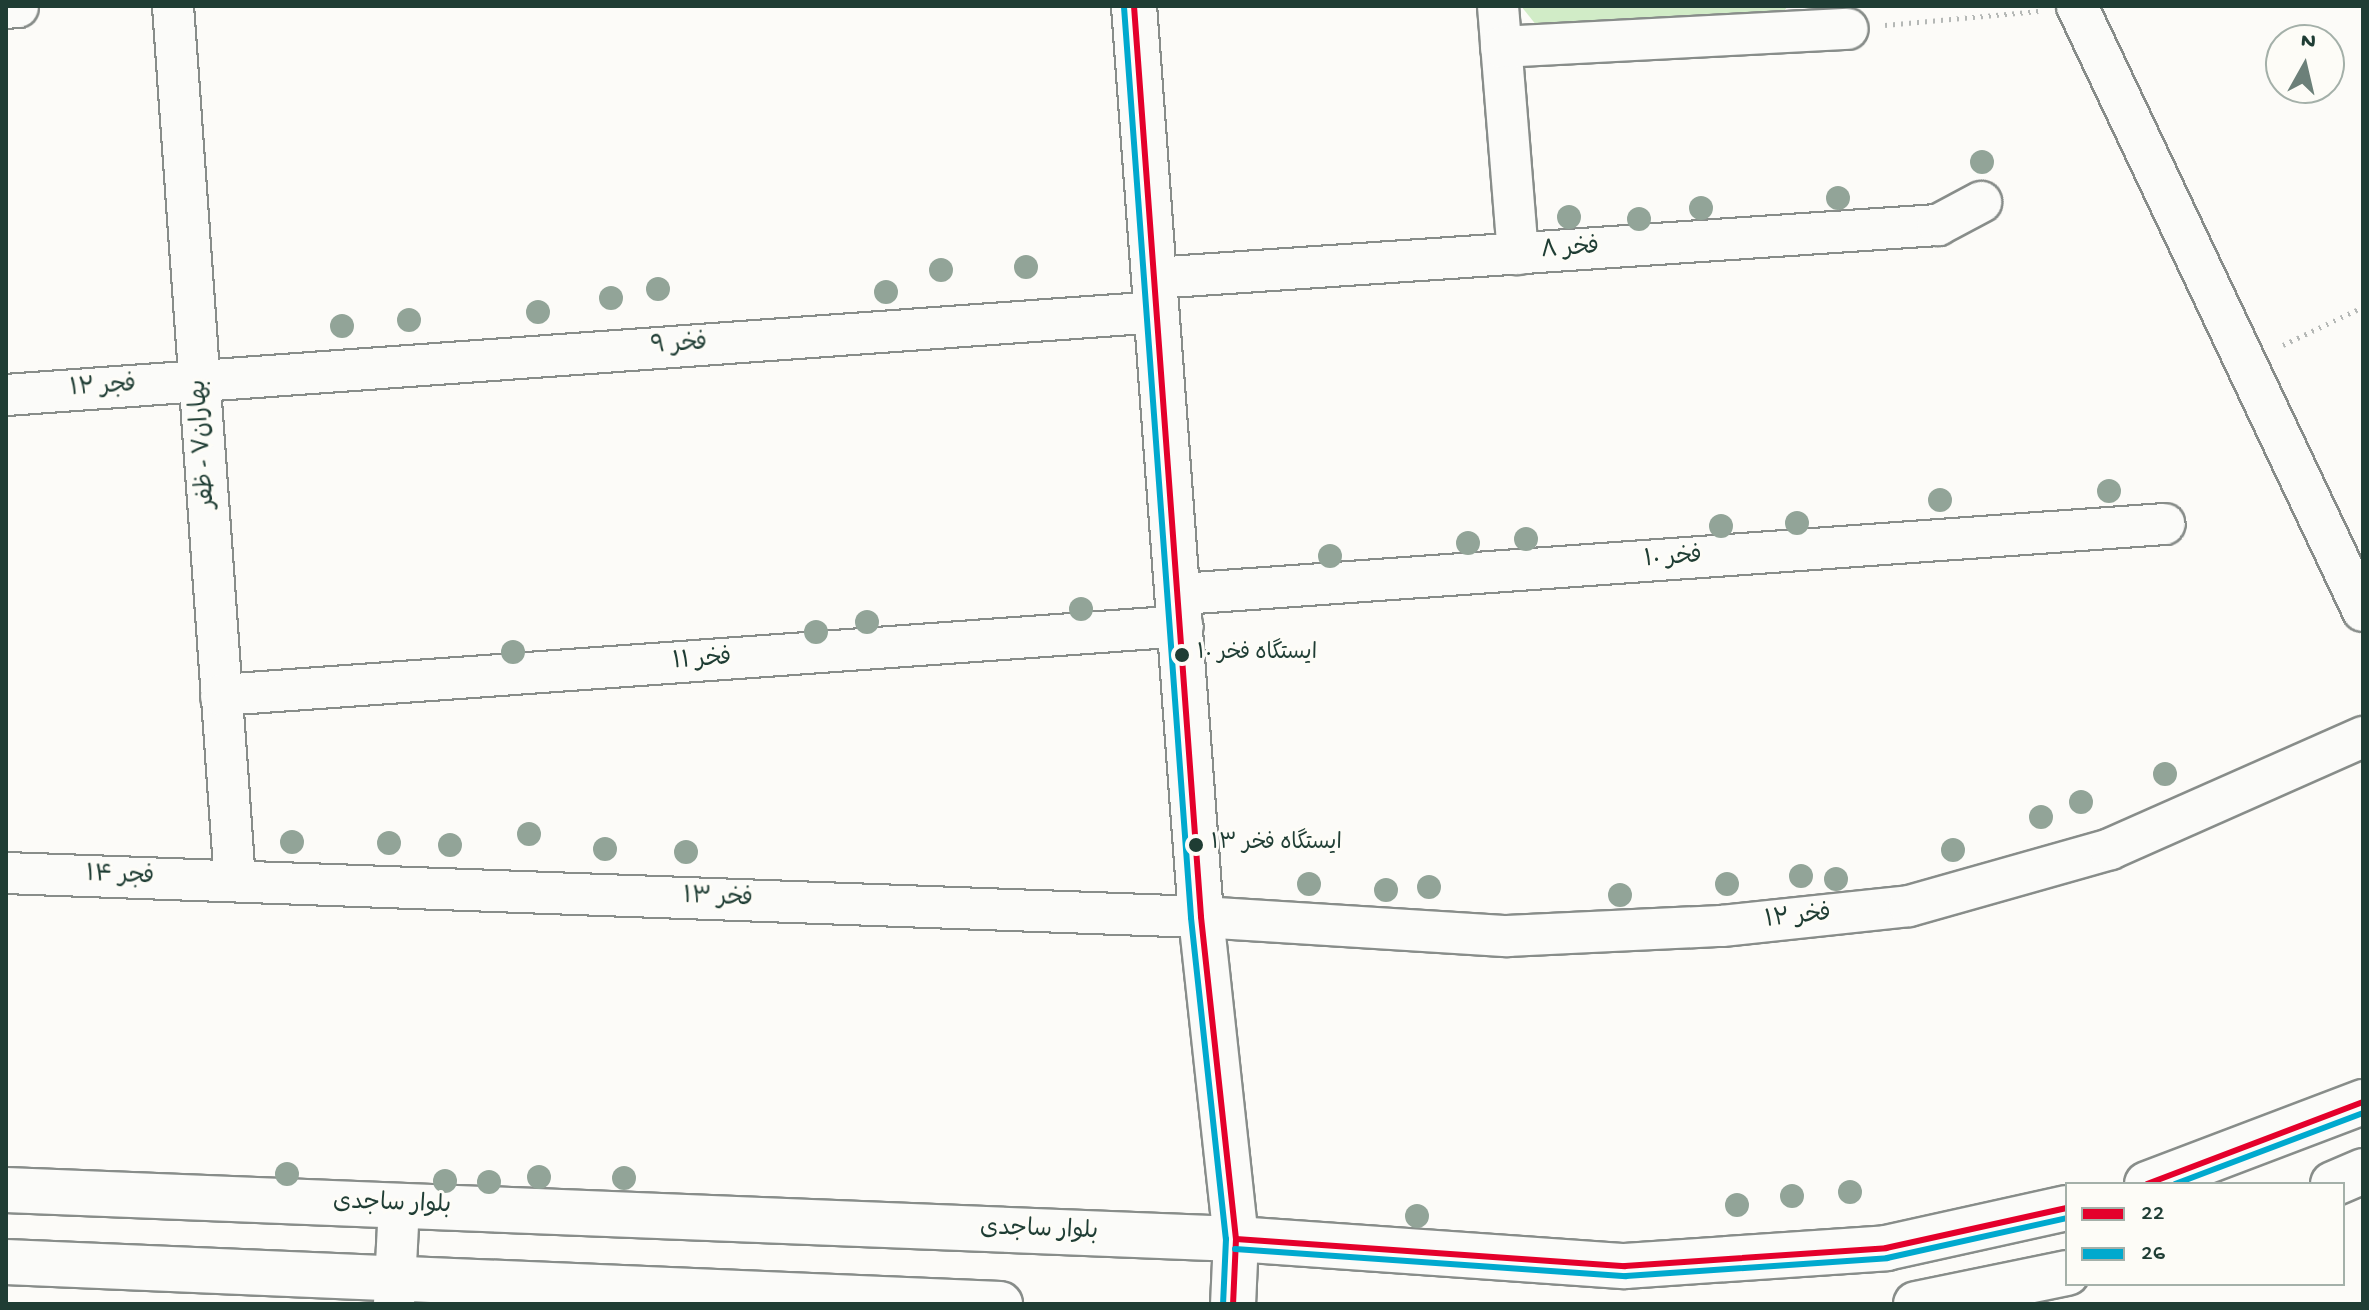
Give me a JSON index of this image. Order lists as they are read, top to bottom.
{
  "streets": {
    "main road": ["بلوار ساجدی"],
    "street": [
      "فخر ۸",
      "فخر ۹",
      "فجر ۱۲",
      "بهاران۷ - ظفر",
      "فخر ۱۰",
      "فخر ۱۱",
      "فجر ۱۴",
      "فخر ۱۳",
      "فخر ۱۲"
    ]
  },
  "crossings": [
    ["فخر ۸", "فخر ۹"],
    ["فخر ۹", "فجر ۱۲"],
    ["فخر ۹", "بهاران۷ - ظفر"],
    ["فجر ۱۲", "بهاران۷ - ظفر"],
    ["بهاران۷ - ظفر", "فخر ۱۱"],
    ["بهاران۷ - ظفر", "فجر ۱۴"],
    ["بهاران۷ - ظفر", "فخر ۱۳"],
    ["فخر ۱۰", "فخر ۱۱"],
    ["فجر ۱۴", "فخر ۱۳"],
    ["فخر ۱۳", "فخر ۱۲"]
  ],
  "places": ["ایستگاه فخر ۱۰", "ایستگاه فخر ۱۳"],
  "lines": ["transit line 22", "transit line 26"],
  "legend": ["22", "26"],
  "north": "top"
}
